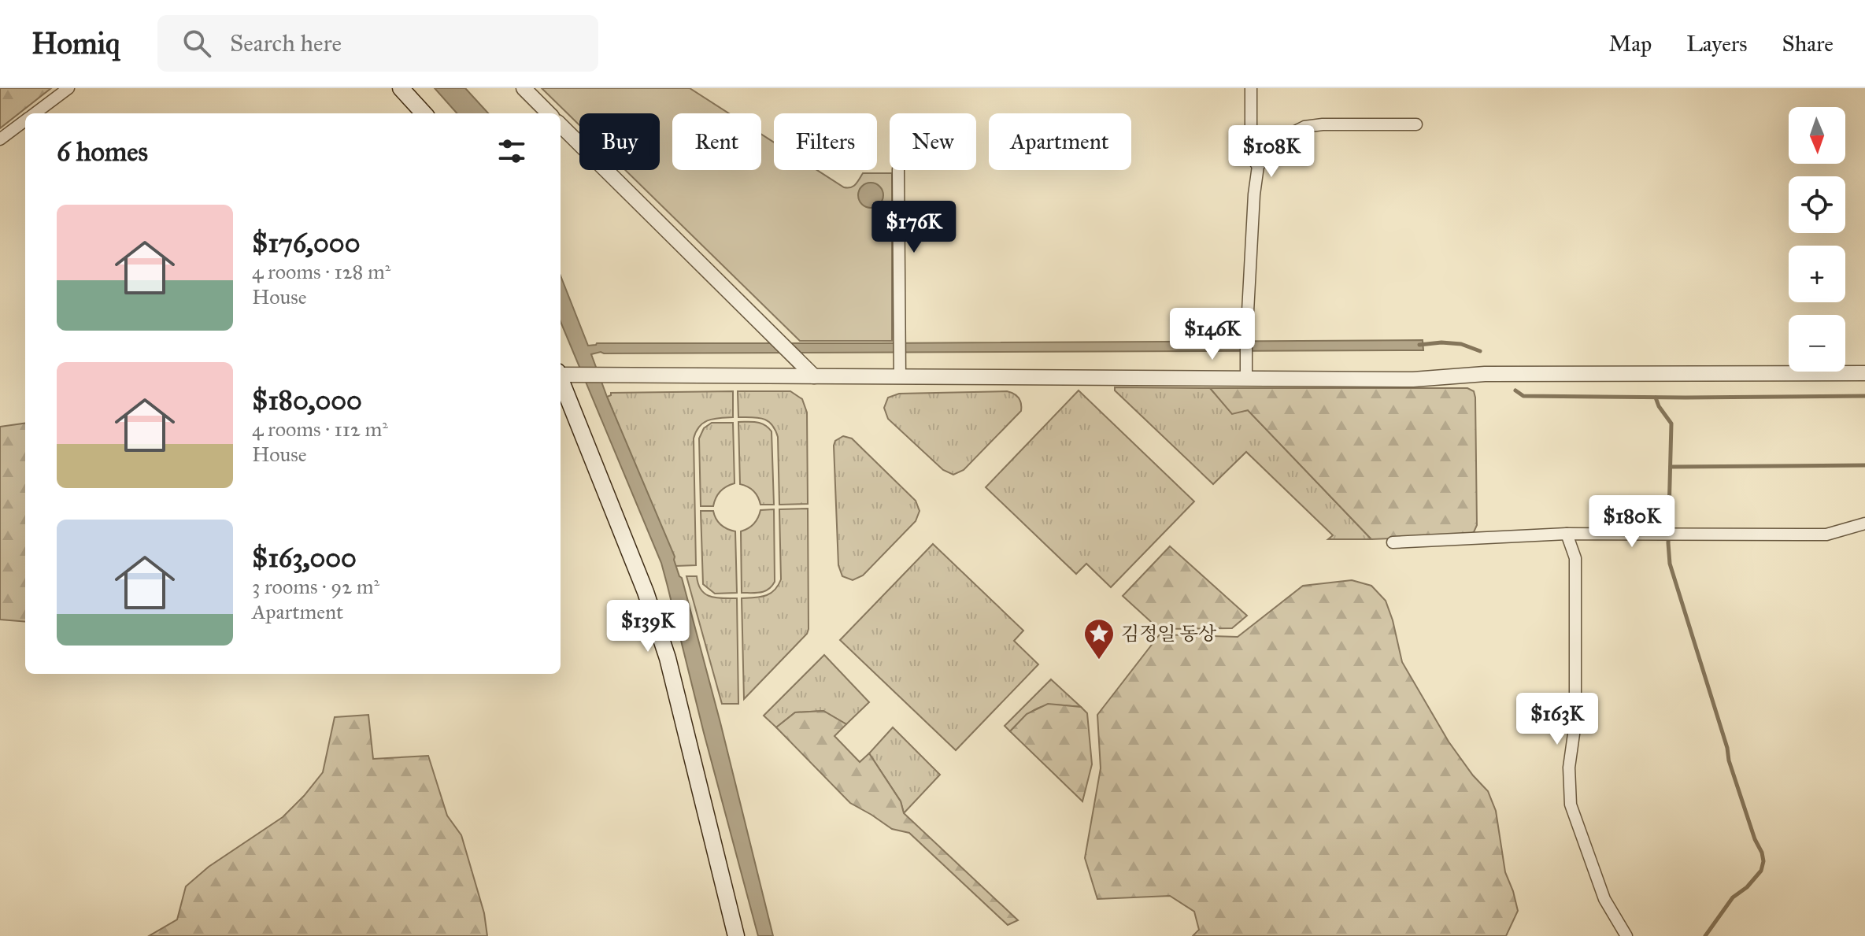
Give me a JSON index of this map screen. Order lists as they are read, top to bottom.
{
  "places": {
    "place": ["김정일 동상"]
  },
  "north": "bottom",
  "page": {
    "header": "Homiq",
    "search": "Search here",
    "nav": ["Map", "Layers", "Share"],
    "map_buttons": ["+", "−"],
    "chip": [
      "Buy",
      "Rent",
      "Filters",
      "New",
      "Apartment"
    ],
    "heading": "6 homes",
    "price": [
      "$108K",
      "$176K",
      "$146K",
      "$180K",
      "$139K",
      "$163K"
    ],
    "list": [
      {
        "name": "$176,000",
        "note": "4 rooms · 128 m² · House"
      },
      {
        "name": "$180,000",
        "note": "4 rooms · 112 m² · House"
      },
      {
        "name": "$163,000",
        "note": "3 rooms · 92 m² · Apartment"
      }
    ]
  }
}
